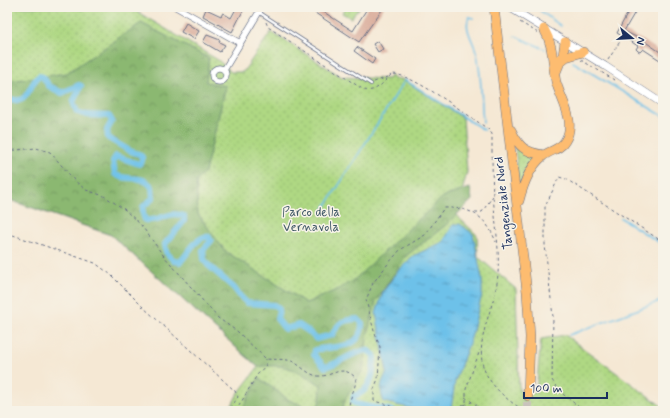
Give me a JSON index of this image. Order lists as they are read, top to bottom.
{
  "streets": {
    "highway": ["Tangenziale Nord"]
  },
  "parks": ["Parco della Vernavola"],
  "scale_bar": "100 m",
  "north": "right"
}
